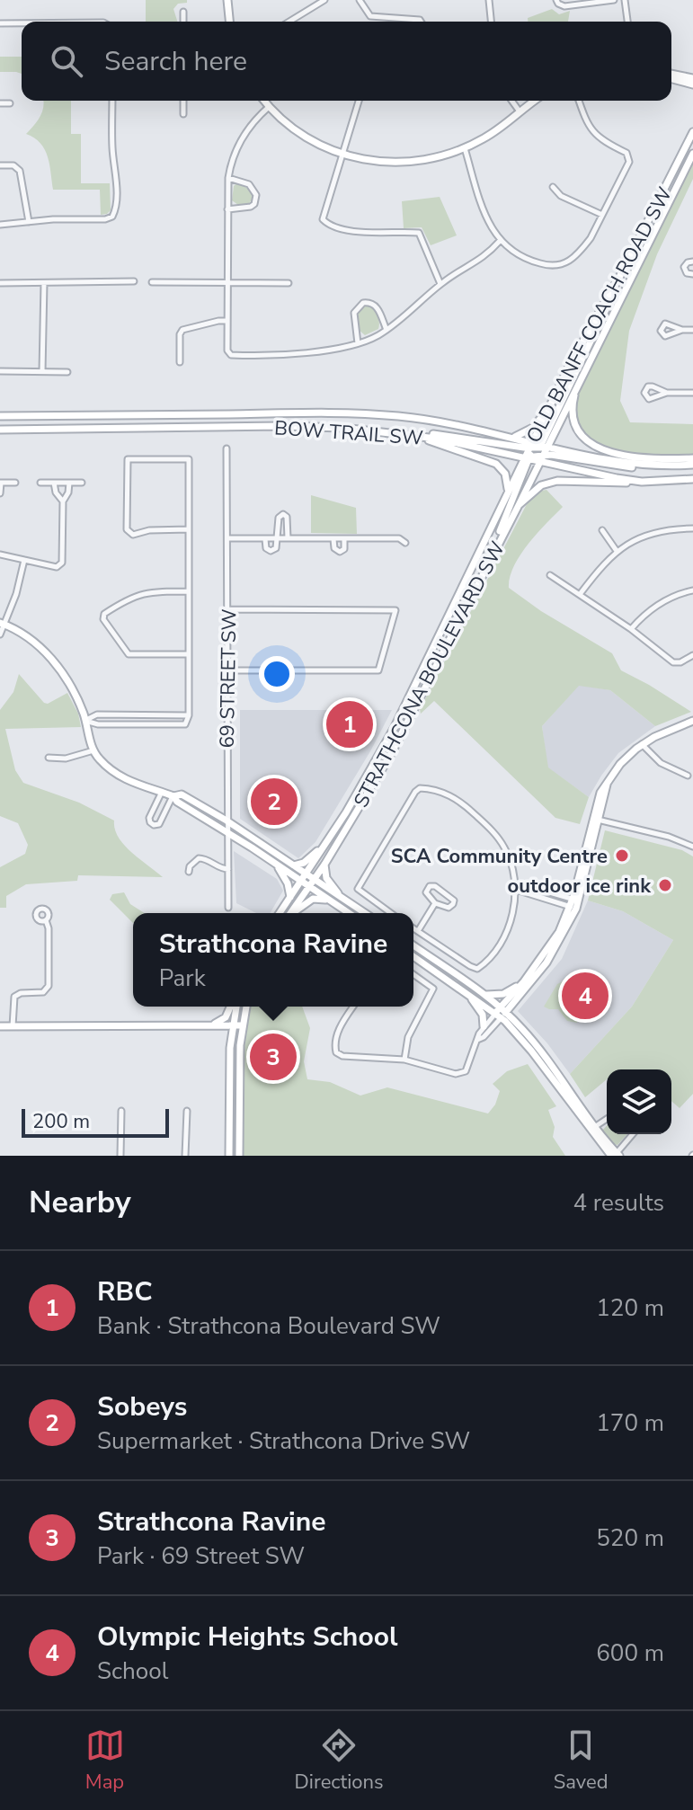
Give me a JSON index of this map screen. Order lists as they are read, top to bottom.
{
  "streets": {
    "main road": ["OLD BANFF COACH ROAD SW", "BOW TRAIL SW", "STRATHCONA BOULEVARD SW"],
    "street": ["69 STREET SW"]
  },
  "crossings": [
    ["OLD BANFF COACH ROAD SW", "BOW TRAIL SW"],
    ["OLD BANFF COACH ROAD SW", "STRATHCONA BOULEVARD SW"],
    ["BOW TRAIL SW", "STRATHCONA BOULEVARD SW"]
  ],
  "places": ["SCA Community Centre", "outdoor ice rink"],
  "scale_bar": "200 m",
  "page": {
    "search": "Search here",
    "pins": [
      "1",
      "2",
      "4",
      "3"
    ],
    "popup": ["Strathcona Ravine", "Park"],
    "scale": "200 m",
    "heading": ["Nearby", "4 results"],
    "list": [
      {
        "mark": "1",
        "name": "RBC",
        "note": "Bank · Strathcona Boulevard SW",
        "value": "120 m"
      },
      {
        "mark": "2",
        "name": "Sobeys",
        "note": "Supermarket · Strathcona Drive SW",
        "value": "170 m"
      },
      {
        "mark": "3",
        "name": "Strathcona Ravine",
        "note": "Park · 69 Street SW",
        "value": "520 m"
      },
      {
        "mark": "4",
        "name": "Olympic Heights School",
        "note": "School",
        "value": "600 m"
      }
    ],
    "nav": ["Map", "Directions", "Saved"]
  }
}
